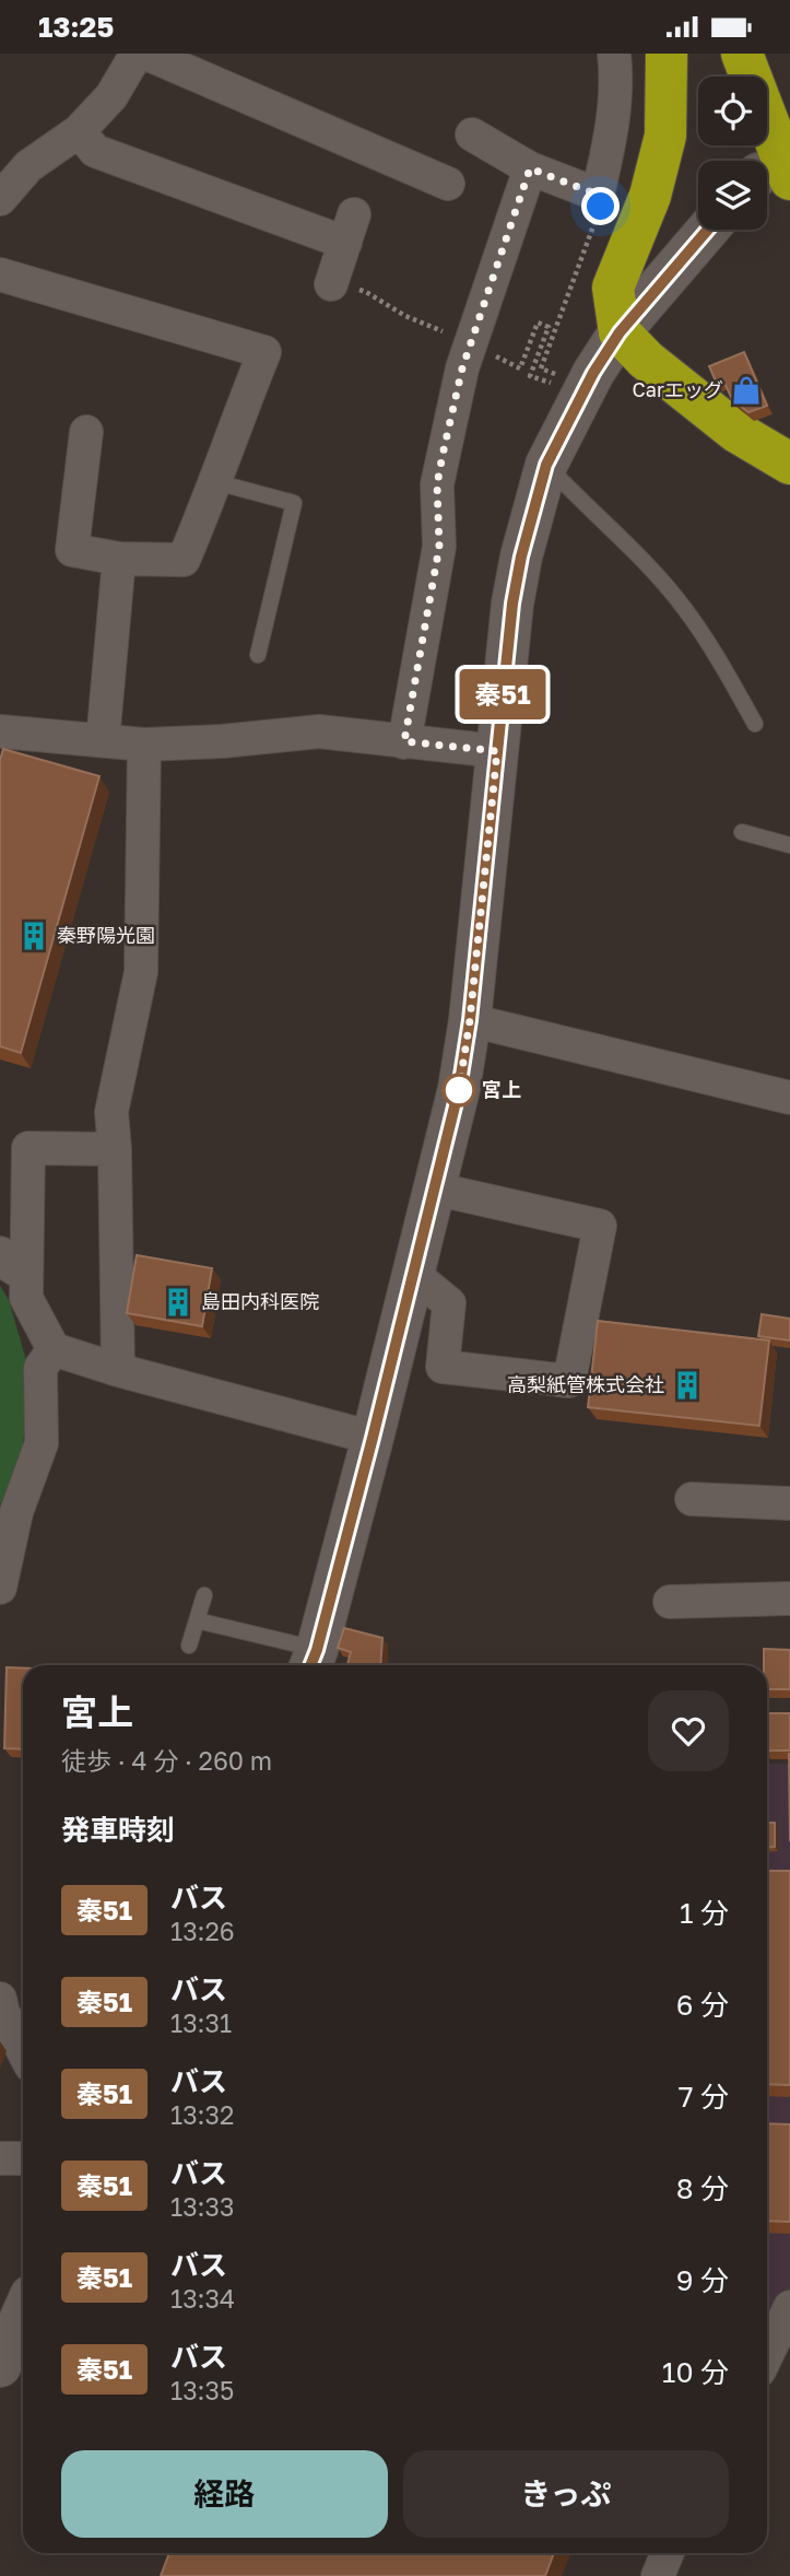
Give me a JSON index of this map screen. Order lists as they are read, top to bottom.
{
  "places": {
    "shop": ["Carエッグ"],
    "building": ["秦野陽光園", "島田内科医院", "高梨紙管株式会社"],
    "other": ["宮上"]
  },
  "lines": ["bus line 秦51"],
  "page": {
    "status": "13:25",
    "on_map": "秦51",
    "heading": [
      ["宮上", "徒歩 · 4 分 · 260 m"],
      "発車時刻"
    ],
    "list": [
      {
        "mark": "秦51",
        "name": "バス",
        "note": "13:26",
        "value": "1 分"
      },
      {
        "mark": "秦51",
        "name": "バス",
        "note": "13:31",
        "value": "6 分"
      },
      {
        "mark": "秦51",
        "name": "バス",
        "note": "13:32",
        "value": "7 分"
      },
      {
        "mark": "秦51",
        "name": "バス",
        "note": "13:33",
        "value": "8 分"
      },
      {
        "mark": "秦51",
        "name": "バス",
        "note": "13:34",
        "value": "9 分"
      },
      {
        "mark": "秦51",
        "name": "バス",
        "note": "13:35",
        "value": "10 分"
      }
    ],
    "buttons": ["経路", "きっぷ"]
  }
}
